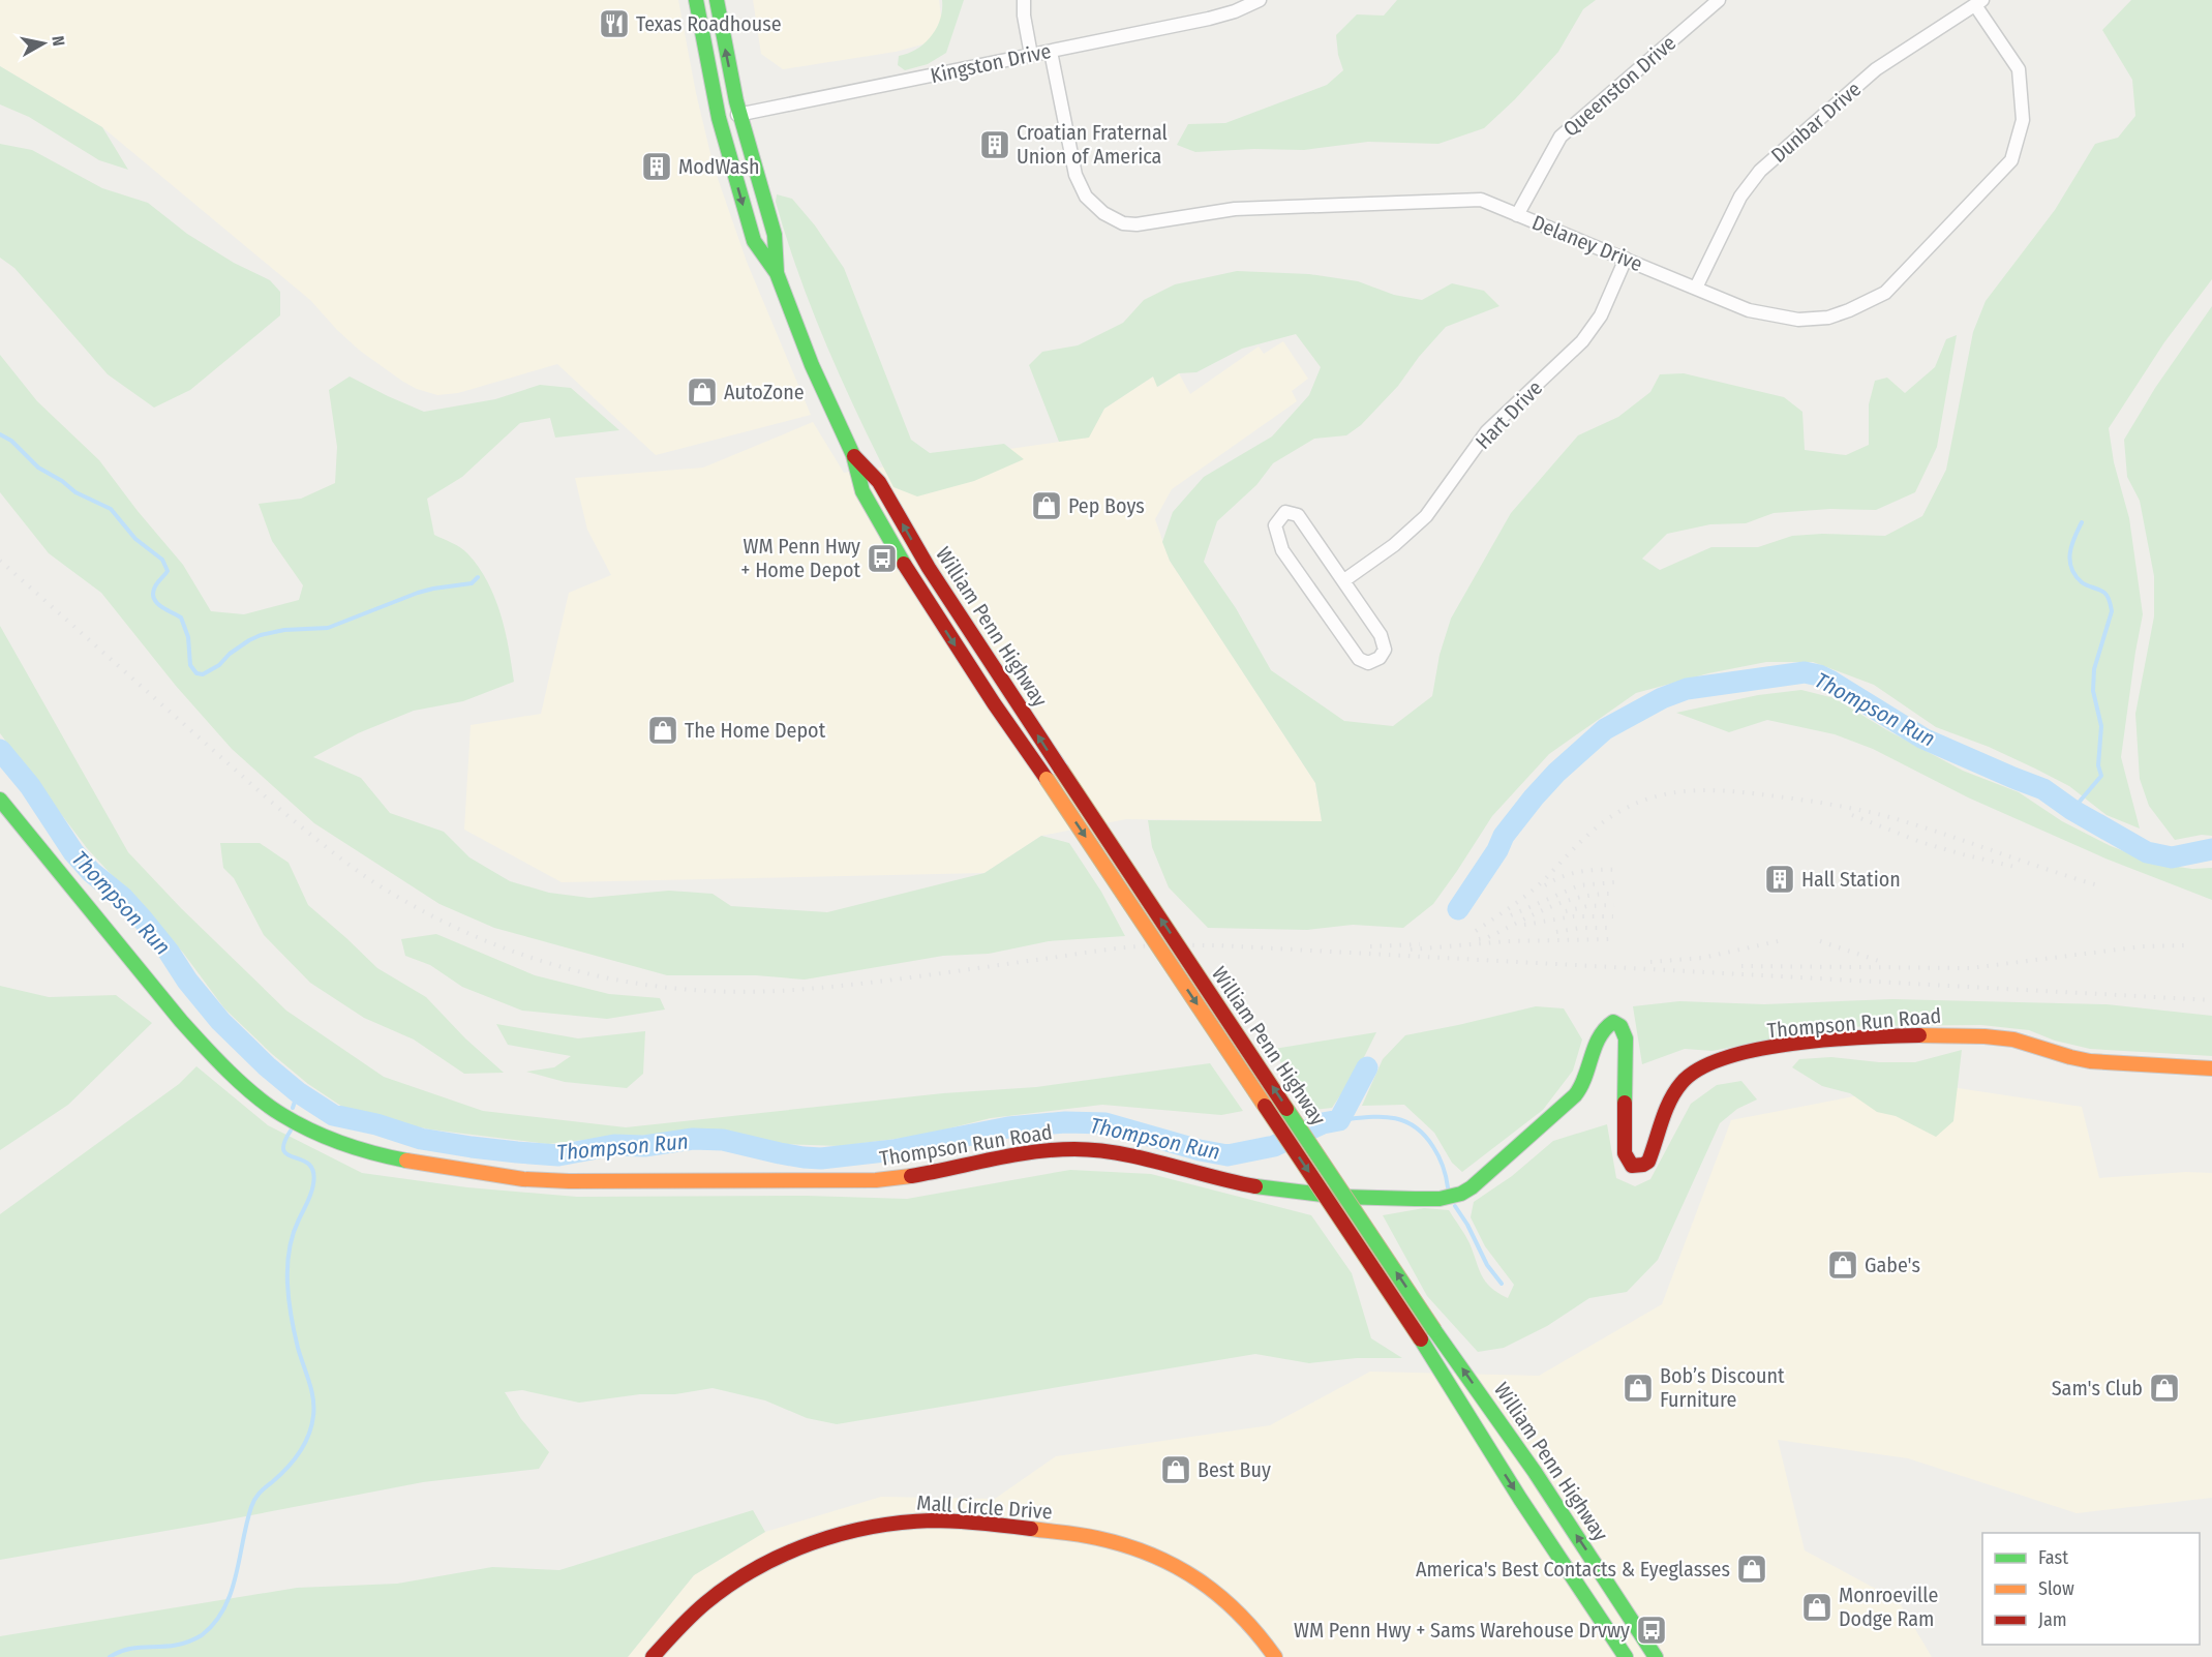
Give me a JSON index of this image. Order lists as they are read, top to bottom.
{
  "streets": {
    "main road": ["William Penn Highway", "Thompson Run Road", "Mall Circle Drive"],
    "street": [
      "Kingston Drive",
      "Queenston Drive",
      "Dunbar Drive",
      "Delaney Drive",
      "Hart Drive"
    ]
  },
  "crossings": [
    ["Kingston Drive", "Delaney Drive"],
    ["Kingston Drive", "William Penn Highway"],
    ["Queenston Drive", "Delaney Drive"],
    ["Dunbar Drive", "Delaney Drive"],
    ["Delaney Drive", "Hart Drive"]
  ],
  "water": ["Thompson Run"],
  "places": {
    "restaurant": ["Texas Roadhouse"],
    "building": ["Croatian Fraternal Union of America", "ModWash", "Hall Station"],
    "shop": [
      "AutoZone",
      "Pep Boys",
      "The Home Depot",
      "Gabe's",
      "Bob’s Discount Furniture",
      "Sam's Club",
      "Best Buy",
      "America's Best Contacts & Eyeglasses",
      "Monroeville Dodge Ram"
    ],
    "bus stop": ["WM Penn Hwy + Home Depot", "WM Penn Hwy + Sams Warehouse Drvwy"]
  },
  "legend": ["Fast", "Slow", "Jam"],
  "north": "right"
}
